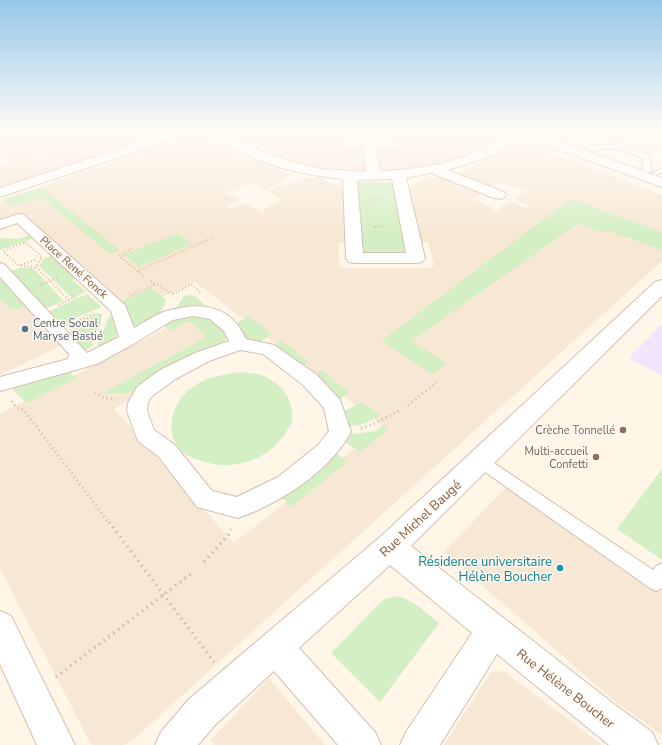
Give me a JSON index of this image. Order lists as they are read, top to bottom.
{
  "streets": {
    "street": ["Place René Fonck", "Rue Michel Baugé", "Rue Hélène Boucher"]
  },
  "crossings": [
    ["Rue Michel Baugé", "Rue Hélène Boucher"]
  ],
  "places": [
    "Centre Social Maryse Bastié",
    "Crèche Tonnellé",
    "Multi-accueil Confetti",
    "Résidence universitaire Hélène Boucher"
  ]
}
